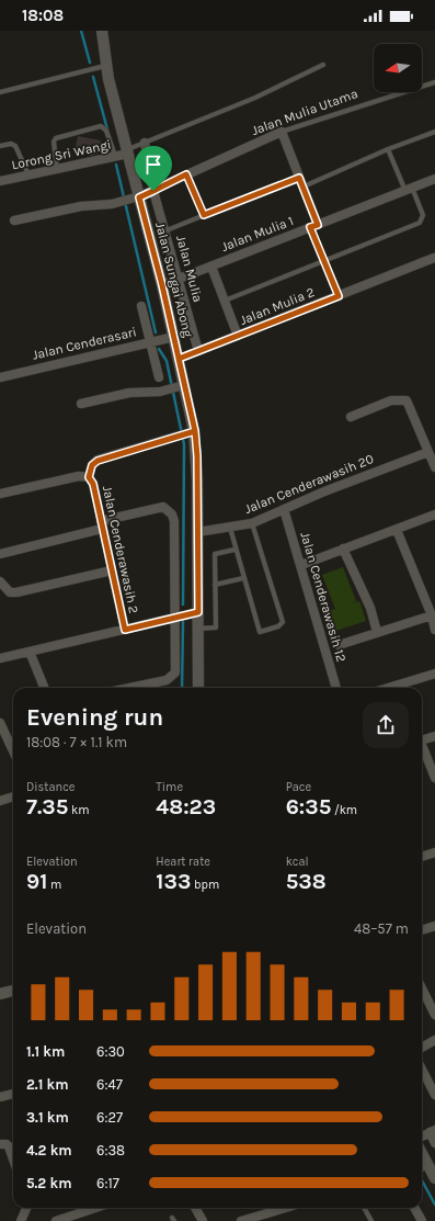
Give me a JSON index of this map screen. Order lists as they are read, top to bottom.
{
  "streets": {
    "street": [
      "Jalan Mulia Utama",
      "Lorong Sri Wangi",
      "Jalan Mulia 1",
      "Jalan Mulia",
      "Jalan Sungai Abong",
      "Jalan Mulia 2",
      "Jalan Cenderasari",
      "Jalan Cenderawasih 20",
      "Jalan Cenderawasih 2",
      "Jalan Cenderawasih 12"
    ]
  },
  "crossings": [
    ["Jalan Mulia Utama", "Jalan Mulia"],
    ["Jalan Mulia Utama", "Jalan Sungai Abong"],
    ["Lorong Sri Wangi", "Jalan Sungai Abong"],
    ["Jalan Mulia 1", "Jalan Mulia"],
    ["Jalan Mulia 1", "Jalan Sungai Abong"],
    ["Jalan Mulia", "Jalan Mulia 2"],
    ["Jalan Sungai Abong", "Jalan Mulia 2"],
    ["Jalan Sungai Abong", "Jalan Cenderasari"],
    ["Jalan Sungai Abong", "Jalan Cenderawasih 20"],
    ["Jalan Cenderawasih 20", "Jalan Cenderawasih 12"]
  ],
  "north": "left",
  "page": {
    "status": "18:08",
    "heading": ["Evening run", "18:08 · 7 × 1.1 km"],
    "stats": [
      ["Distance", "7.35 km"],
      ["Time", "48:23"],
      ["Pace", "6:35 /km"],
      ["Elevation", "91 m"],
      ["Heart rate", "133 bpm"],
      ["kcal", "538"]
    ],
    "chart": ["Elevation", "48–57 m"],
    "list": [
      {
        "name": "1.1 km",
        "note": "6:30"
      },
      {
        "name": "2.1 km",
        "note": "6:47"
      },
      {
        "name": "3.1 km",
        "note": "6:27"
      },
      {
        "name": "4.2 km",
        "note": "6:38"
      },
      {
        "name": "5.2 km",
        "note": "6:17"
      }
    ]
  }
}
